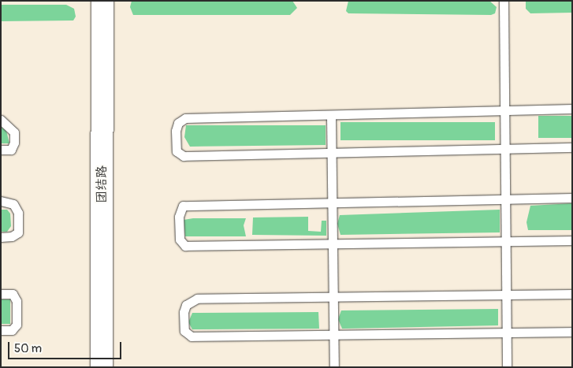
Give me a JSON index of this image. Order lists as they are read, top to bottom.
{
  "streets": {
    "street": ["团结路"]
  },
  "scale_bar": "50 m"
}
